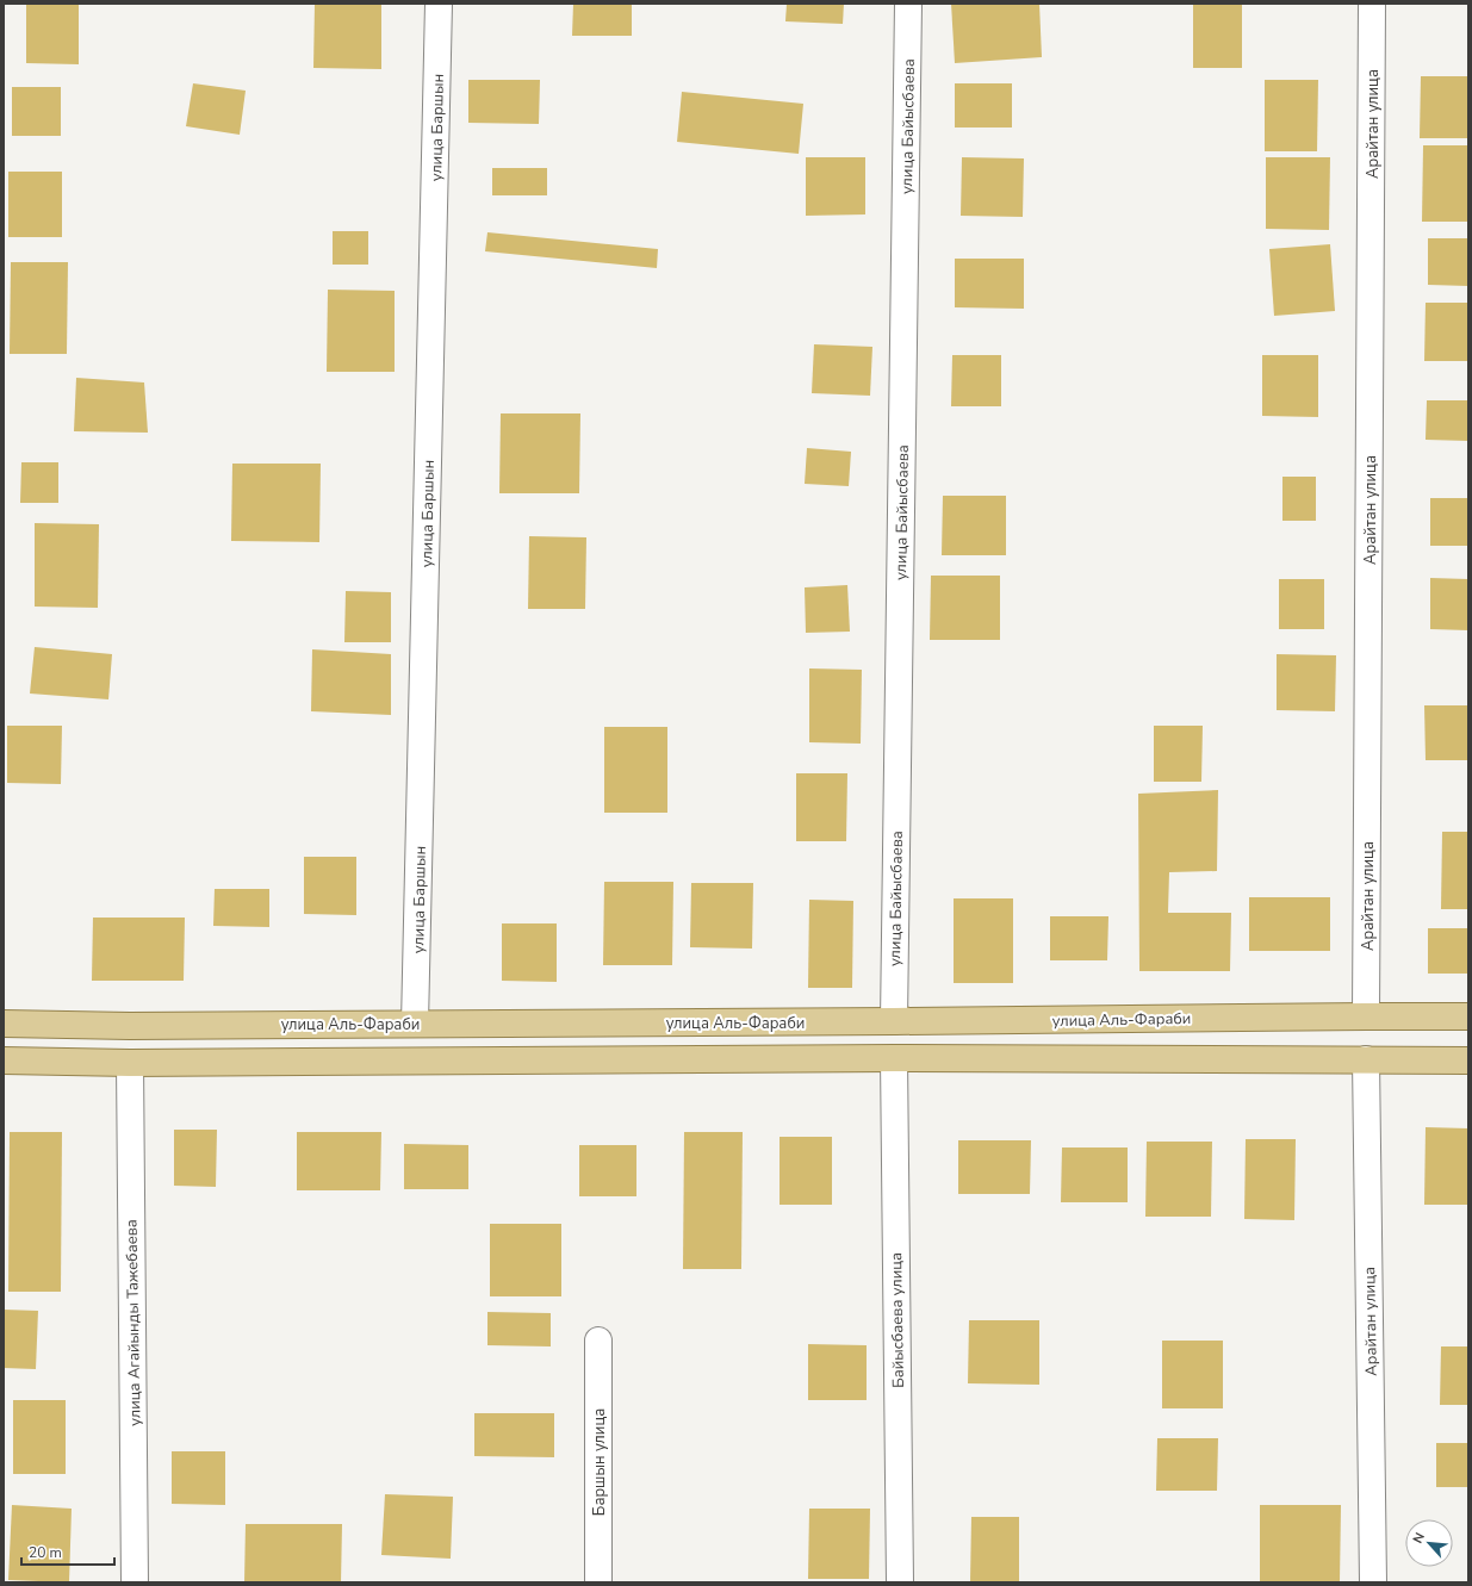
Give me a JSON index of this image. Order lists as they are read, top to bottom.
{
  "streets": {
    "main road": ["улица Аль-Фараби"],
    "street": [
      "Арайтан улица",
      "улица Байысбаева",
      "улица Баршын",
      "Байысбаева улица",
      "улица Агайынды Тажебаева",
      "Баршын улица"
    ]
  },
  "crossings": [
    ["Арайтан улица", "улица Аль-Фараби"],
    ["улица Байысбаева", "улица Аль-Фараби"],
    ["улица Баршын", "улица Аль-Фараби"]
  ],
  "scale_bar": "20 m",
  "north": "top left"
}
